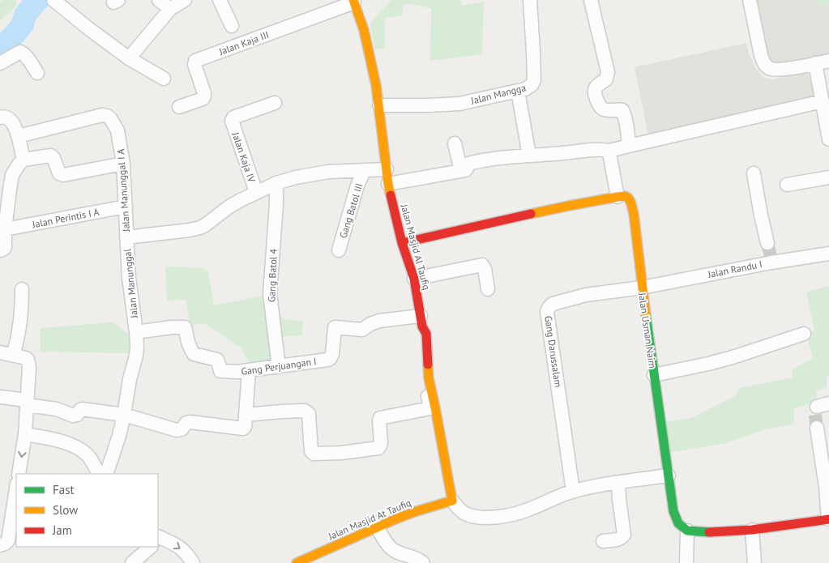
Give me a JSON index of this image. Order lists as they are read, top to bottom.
{
  "streets": {
    "street": [
      "Jalan Kaja III",
      "Jalan Mangga",
      "Jalan Kaja IV",
      "Jalan Manunggal I A",
      "Gang Batol III",
      "Jalan Perintis I A",
      "Jalan Masjid Al Taufiq",
      "Jalan Randu I",
      "Gang Batol 4",
      "Jalan Manunggal",
      "Jalan Usman Naim",
      "Gang Darussalam",
      "Gang Perjuangan I",
      "Jalan Masjid At Taufiq"
    ]
  },
  "crossings": [
    ["Jalan Kaja III", "Jalan Masjid Al Taufiq"],
    ["Jalan Mangga", "Jalan Masjid Al Taufiq"],
    ["Jalan Kaja IV", "Jalan Manunggal"],
    ["Jalan Manunggal I A", "Jalan Perintis I A"],
    ["Jalan Manunggal I A", "Jalan Manunggal"],
    ["Gang Batol III", "Jalan Manunggal"],
    ["Jalan Masjid Al Taufiq", "Jalan Manunggal"],
    ["Jalan Masjid Al Taufiq", "Gang Perjuangan I"],
    ["Jalan Masjid Al Taufiq", "Jalan Masjid At Taufiq"],
    ["Jalan Randu I", "Jalan Usman Naim"],
    ["Jalan Randu I", "Gang Darussalam"],
    ["Gang Batol 4", "Jalan Manunggal"],
    ["Gang Batol 4", "Gang Perjuangan I"],
    ["Jalan Manunggal", "Gang Perjuangan I"],
    ["Jalan Usman Naim", "Gang Darussalam"]
  ],
  "legend": ["Fast", "Slow", "Jam"]
}
